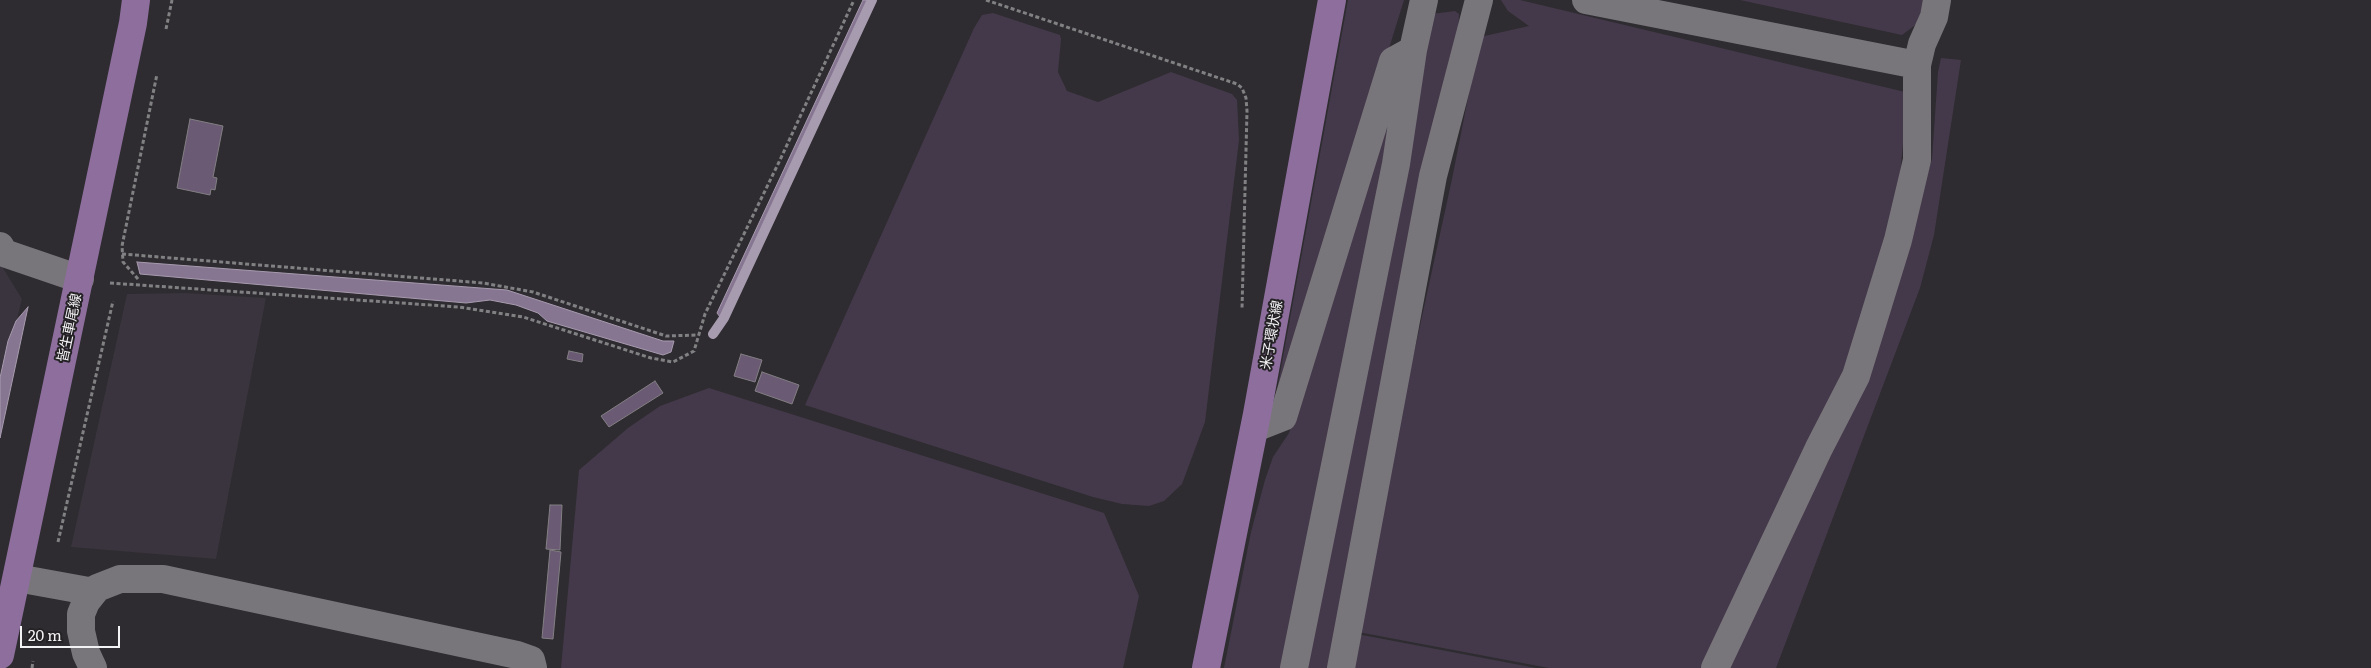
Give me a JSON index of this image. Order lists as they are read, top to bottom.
{
  "streets": {
    "main road": ["皆生車尾線", "米子環状線"]
  },
  "scale_bar": "20 m"
}
